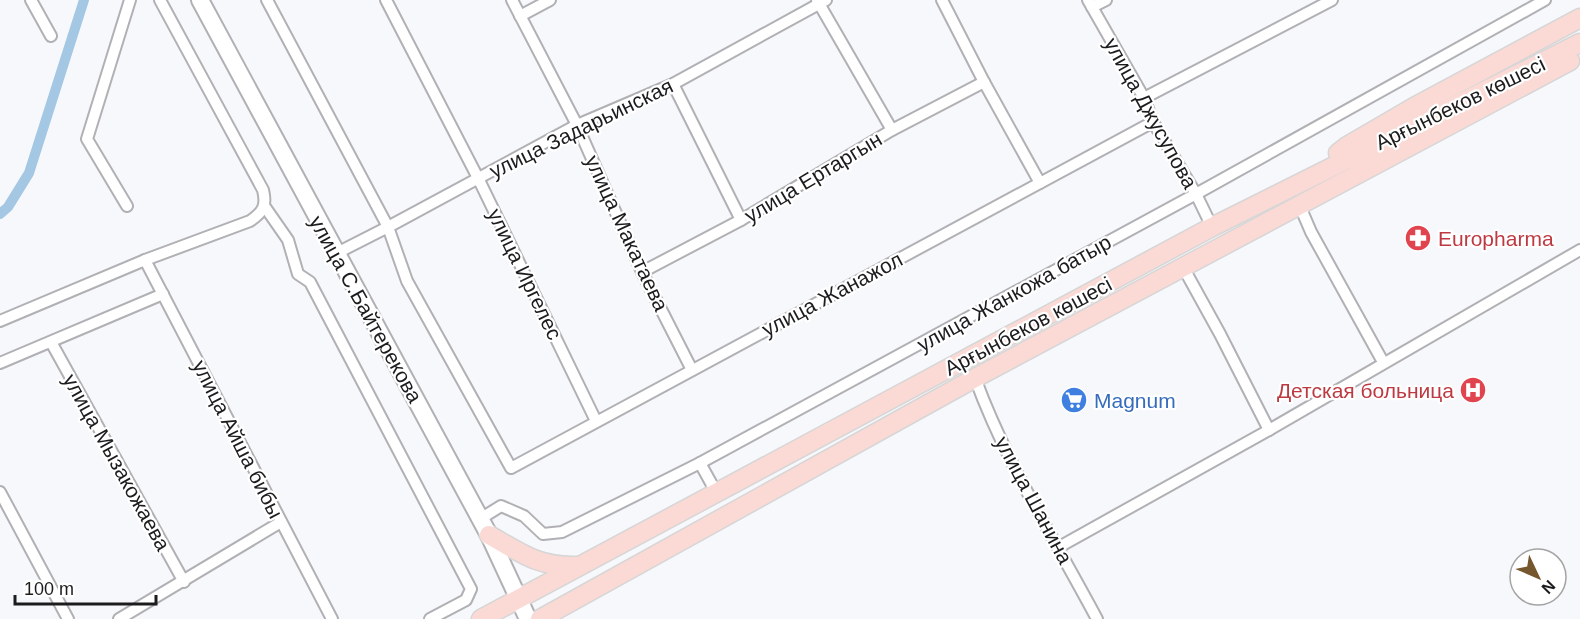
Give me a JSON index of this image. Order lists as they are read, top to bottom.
{
  "streets": {
    "main road": ["Арғынбеков көшесі", "улица С.Байтерекова"],
    "street": [
      "улица Джусупова",
      "улица Задарьинская",
      "улица Ертаргын",
      "улица Макатаева",
      "улица Иргелес",
      "улица Жанкожа батыр",
      "улица Жанажол",
      "улица Айша бибы",
      "улица Мызакожаева",
      "улица Шанина"
    ]
  },
  "crossings": [
    ["Арғынбеков көшесі", "улица Джусупова"],
    ["Арғынбеков көшесі", "улица С.Байтерекова"],
    ["Арғынбеков көшесі", "улица Шанина"],
    ["улица Джусупова", "улица Жанкожа батыр"],
    ["улица Джусупова", "улица Жанажол"],
    ["улица Задарьинская", "улица Макатаева"],
    ["улица Задарьинская", "улица Иргелес"],
    ["улица Задарьинская", "улица Жанажол"],
    ["улица Задарьинская", "улица С.Байтерекова"],
    ["улица Ертаргын", "улица Макатаева"],
    ["улица Макатаева", "улица Жанажол"],
    ["улица Иргелес", "улица Жанажол"],
    ["улица Жанкожа батыр", "улица С.Байтерекова"]
  ],
  "places": {
    "pharmacy": ["Europharma"],
    "hospital": ["Детская больница"],
    "supermarket": ["Magnum"]
  },
  "scale_bar": "100 m",
  "north": "bottom right"
}
